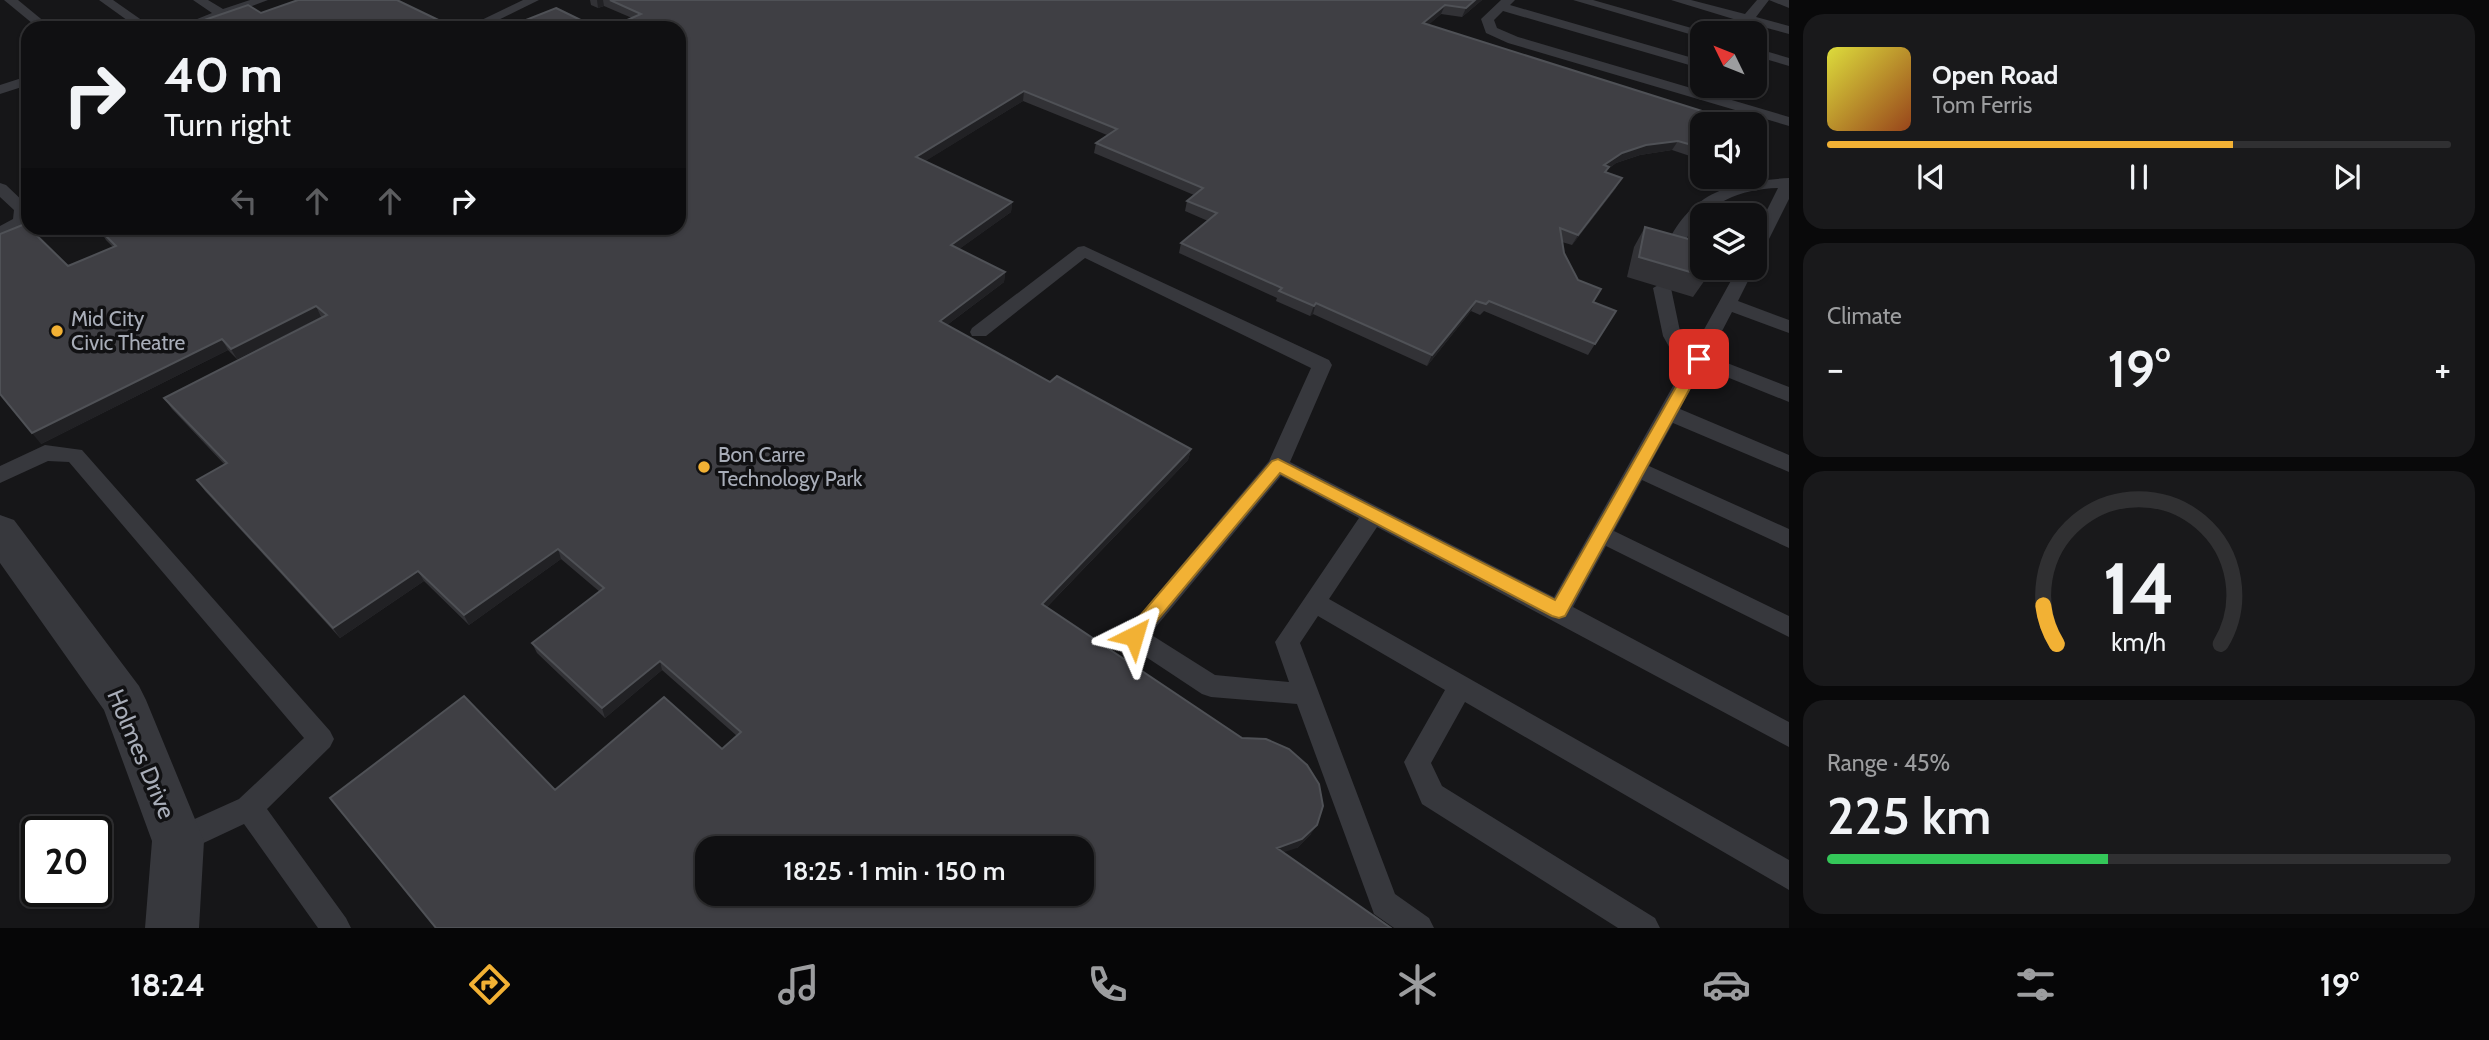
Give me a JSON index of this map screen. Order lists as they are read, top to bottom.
{
  "streets": {
    "street": ["Holmes Drive"]
  },
  "places": ["Mid City Civic Theatre", "Bon Carre Technology Park"],
  "north": "top left",
  "page": {
    "turn": ["40 m", "Turn right"],
    "song": ["Open Road", "Tom Ferris"],
    "tile": [
      "Climate",
      ["Range · 45%", "225 km"]
    ],
    "heat": ["−", "19°", "+"],
    "limit": "20",
    "trip": "18:25 · 1 min · 150 m",
    "tabs": ["18:24", "19°"],
    "gauge": ["14", "km/h"]
  }
}
